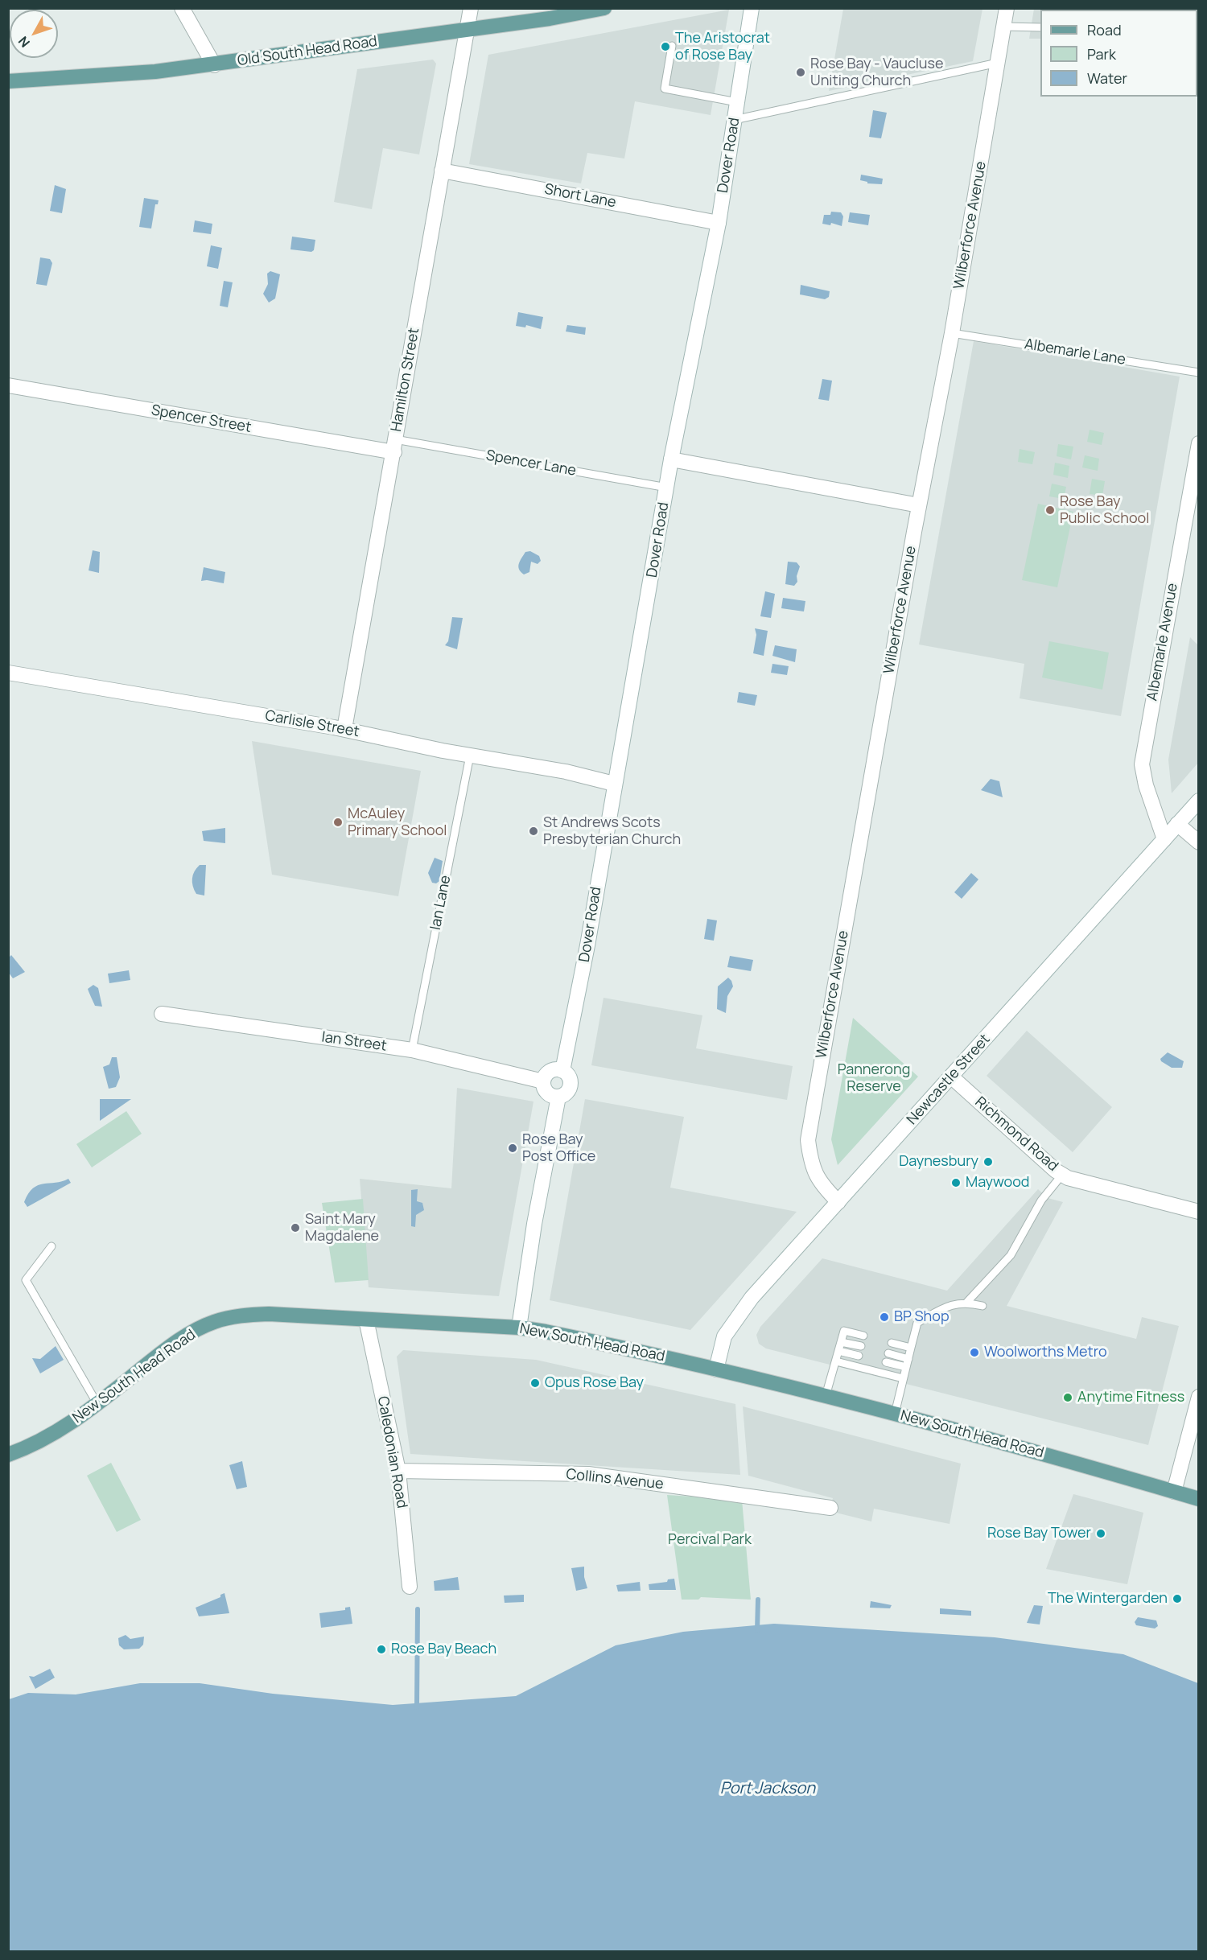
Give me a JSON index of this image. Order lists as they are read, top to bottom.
{
  "streets": {
    "main road": ["Old South Head Road", "New South Head Road"],
    "street": [
      "Dover Road",
      "Short Lane",
      "Wilberforce Avenue",
      "Hamilton Street",
      "Spencer Street",
      "Albemarle Avenue",
      "Carlisle Street",
      "Ian Street",
      "Newcastle Street",
      "Richmond Road",
      "Caledonian Road",
      "Collins Avenue"
    ],
    "lane": ["Albemarle Lane", "Spencer Lane", "Ian Lane"]
  },
  "crossings": [
    ["Old South Head Road", "Hamilton Street"],
    ["Dover Road", "Short Lane"],
    ["Dover Road", "Spencer Lane"],
    ["Dover Road", "Carlisle Street"],
    ["Dover Road", "Ian Street"],
    ["Short Lane", "Hamilton Street"],
    ["Wilberforce Avenue", "Albemarle Lane"],
    ["Wilberforce Avenue", "Newcastle Street"],
    ["Hamilton Street", "Spencer Street"],
    ["Hamilton Street", "Spencer Lane"],
    ["Hamilton Street", "Carlisle Street"],
    ["Spencer Street", "Spencer Lane"],
    ["Albemarle Avenue", "Newcastle Street"],
    ["Carlisle Street", "Ian Lane"],
    ["Ian Lane", "Ian Street"],
    ["Newcastle Street", "Richmond Road"],
    ["Newcastle Street", "New South Head Road"],
    ["New South Head Road", "Caledonian Road"],
    ["Caledonian Road", "Collins Avenue"]
  ],
  "water": ["Port Jackson"],
  "parks": ["Pannerong Reserve", "Percival Park"],
  "places": [
    "The Aristocrat of Rose Bay",
    "Rose Bay - Vaucluse Uniting Church",
    "Rose Bay Public School",
    "McAuley Primary School",
    "St Andrews Scots Presbyterian Church",
    "Rose Bay Post Office",
    "Daynesbury",
    "Maywood",
    "Saint Mary Magdalene",
    "BP Shop",
    "Woolworths Metro",
    "Opus Rose Bay",
    "Anytime Fitness",
    "Rose Bay Tower",
    "The Wintergarden",
    "Rose Bay Beach"
  ],
  "legend": ["Road", "Park", "Water"],
  "north": "bottom left"
}
